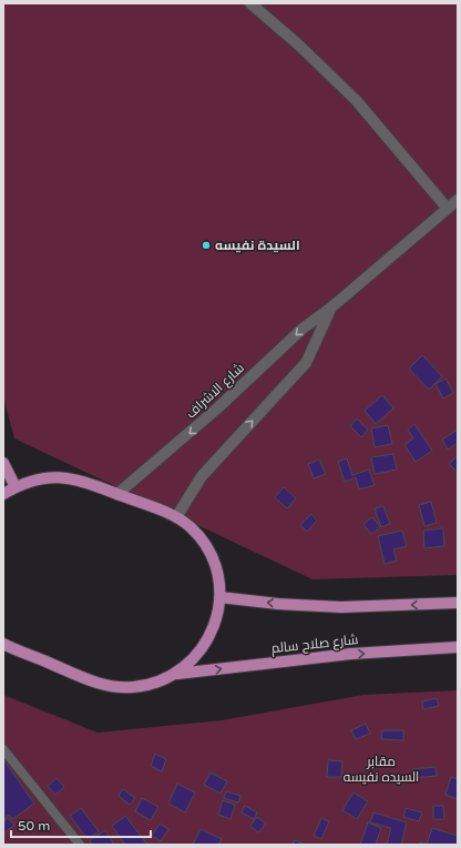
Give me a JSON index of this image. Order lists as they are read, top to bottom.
{
  "streets": {
    "main road": ["شارع صلاح سالم"],
    "street": ["شارع الاشراف"]
  },
  "parks": ["مقابر السيده نفيسه"],
  "places": ["السيدة نفيسه"],
  "scale_bar": "50 m"
}
